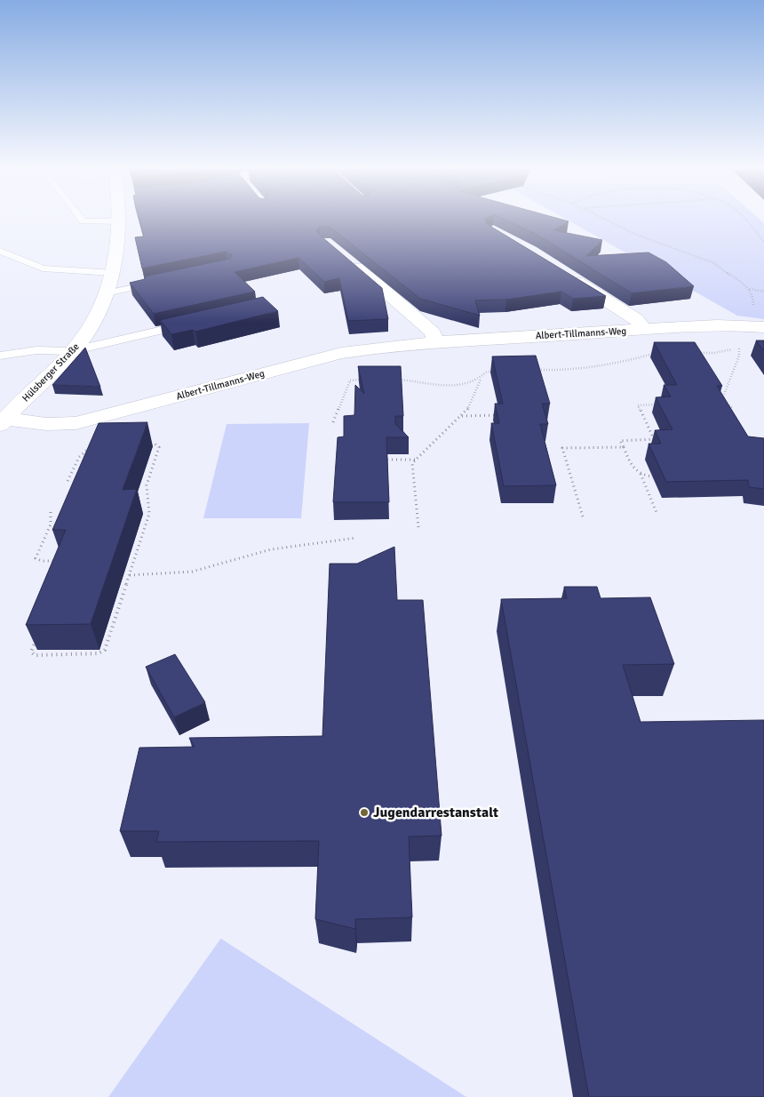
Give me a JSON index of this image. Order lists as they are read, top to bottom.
{
  "streets": {
    "street": ["Albert-Tillmanns-Weg", "Hülsberger Straße"]
  },
  "crossings": [
    ["Albert-Tillmanns-Weg", "Hülsberger Straße"]
  ],
  "places": ["Jugendarrestanstalt"]
}
